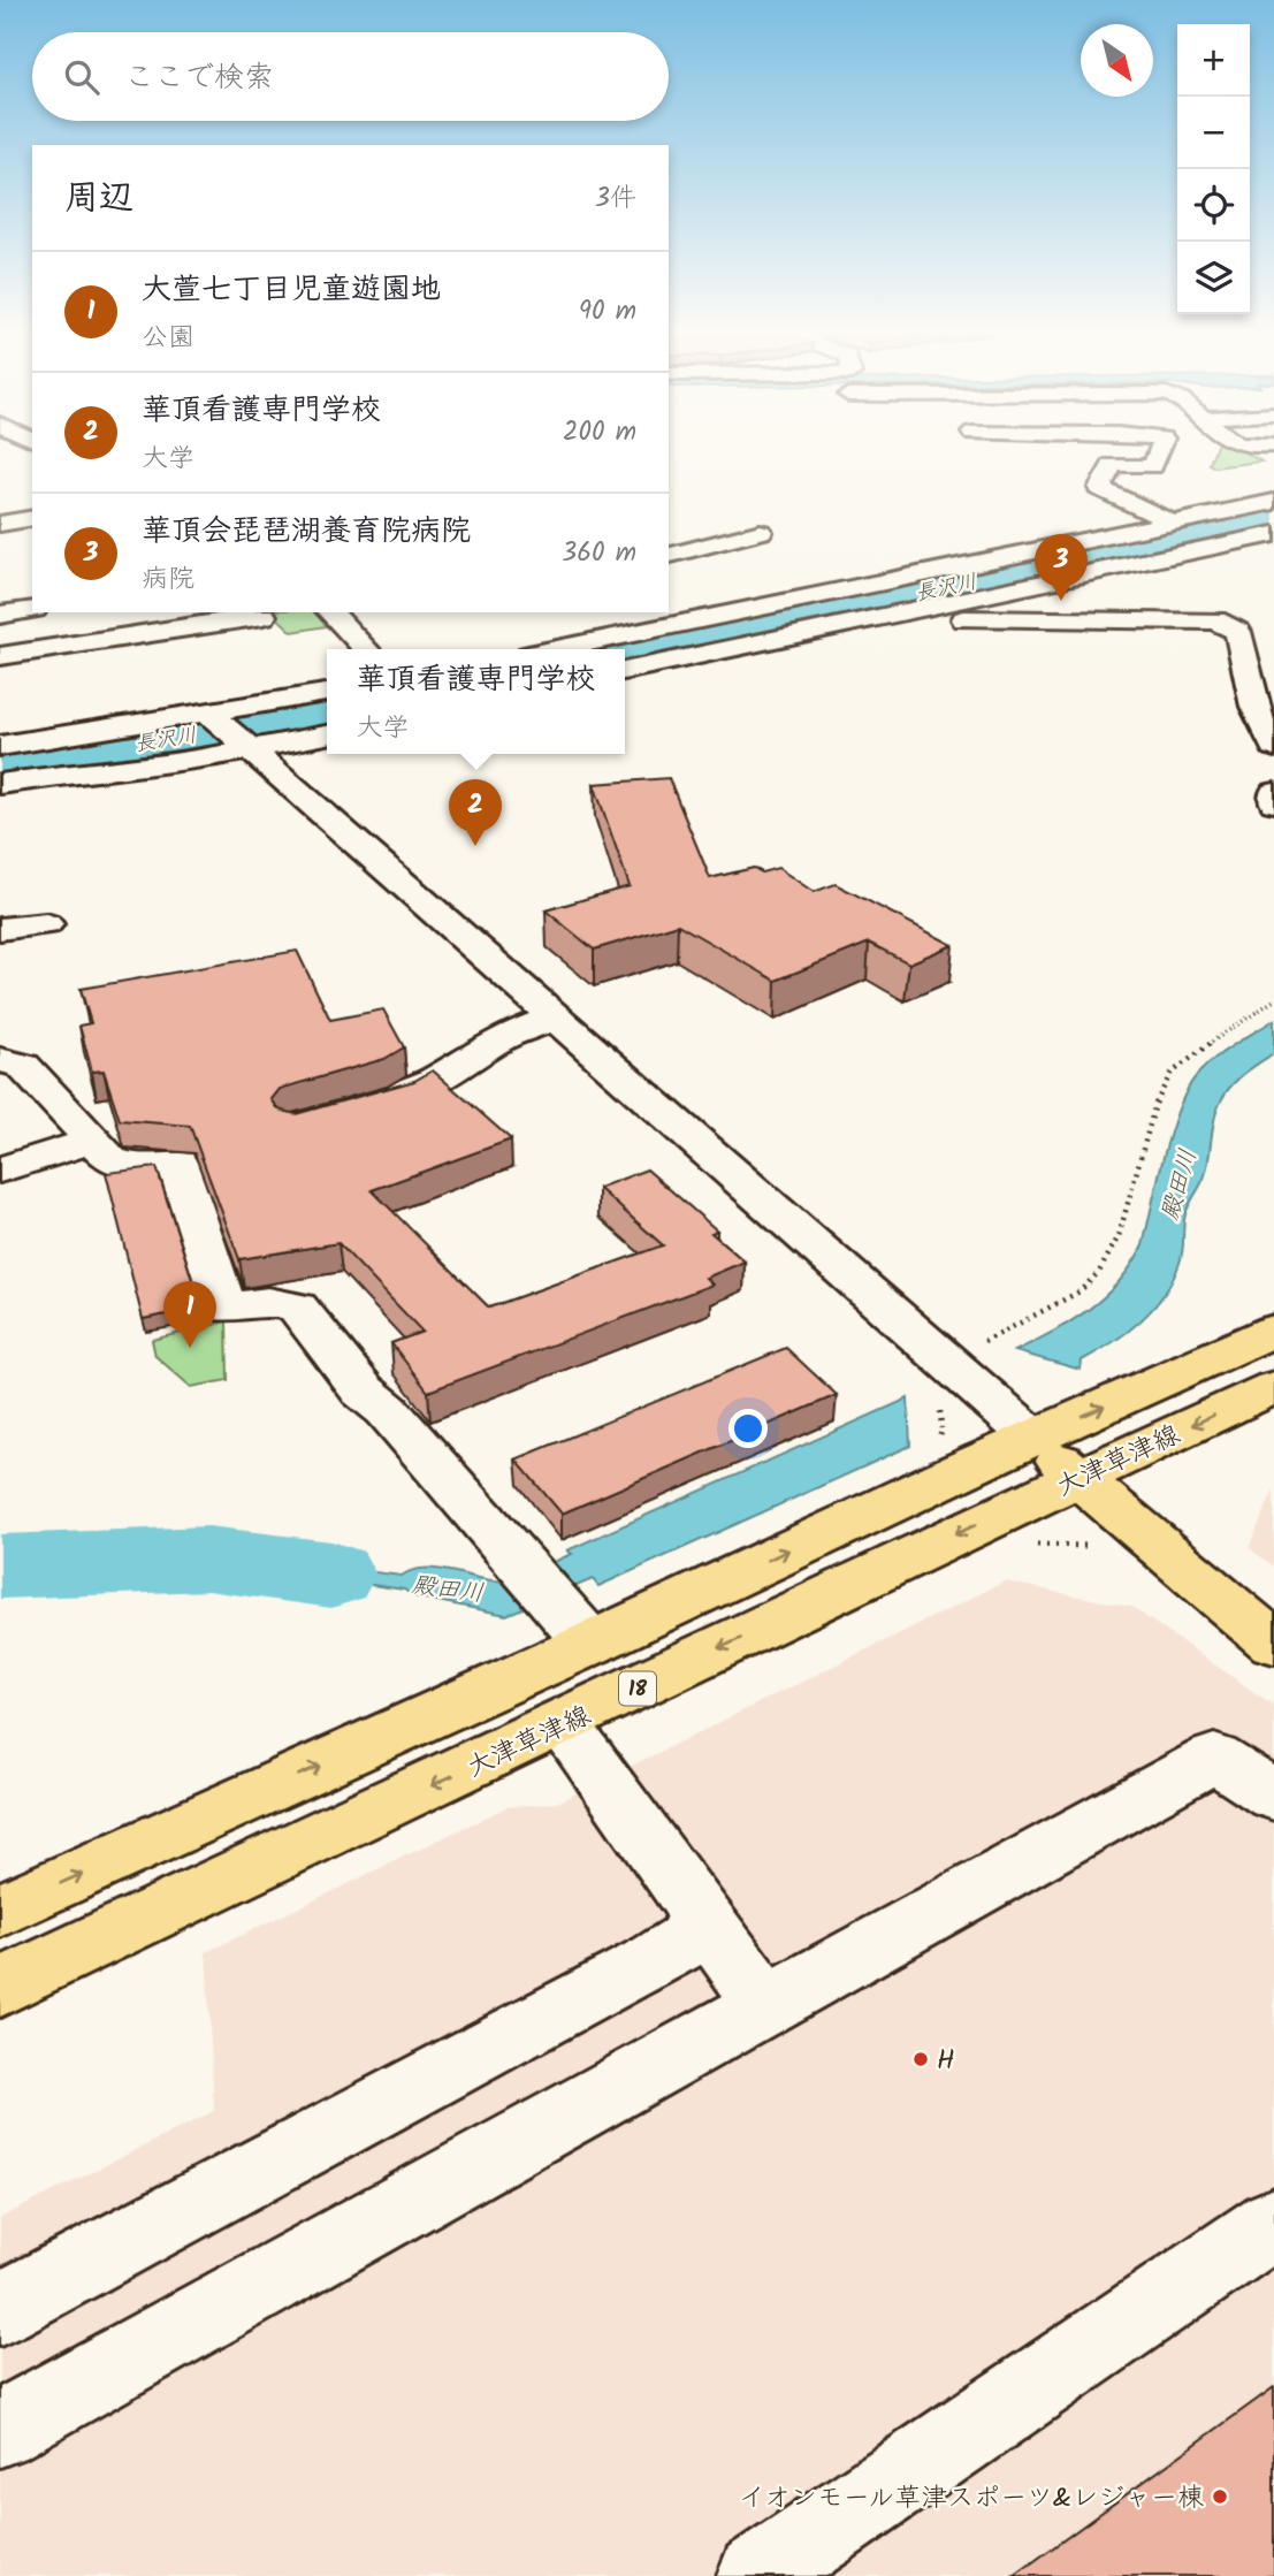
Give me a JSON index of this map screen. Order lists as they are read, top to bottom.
{
  "streets": {
    "main road": ["大津草津線", "18"]
  },
  "water": ["長沢川", "殿田川"],
  "places": ["H", "イオンモール草津スポーツ&レジャー棟"],
  "north": "bottom right",
  "page": {
    "map_buttons": ["+", "−"],
    "search": "ここで検索",
    "heading": ["周辺", "3件"],
    "list": [
      {
        "mark": "1",
        "name": "大萱七丁目児童遊園地",
        "note": "公園",
        "value": "90 m"
      },
      {
        "mark": "2",
        "name": "華頂看護専門学校",
        "note": "大学",
        "value": "200 m"
      },
      {
        "mark": "3",
        "name": "華頂会琵琶湖養育院病院",
        "note": "病院",
        "value": "360 m"
      }
    ],
    "pins": ["3", "2", "1"],
    "popup": ["華頂看護専門学校", "大学"]
  }
}
